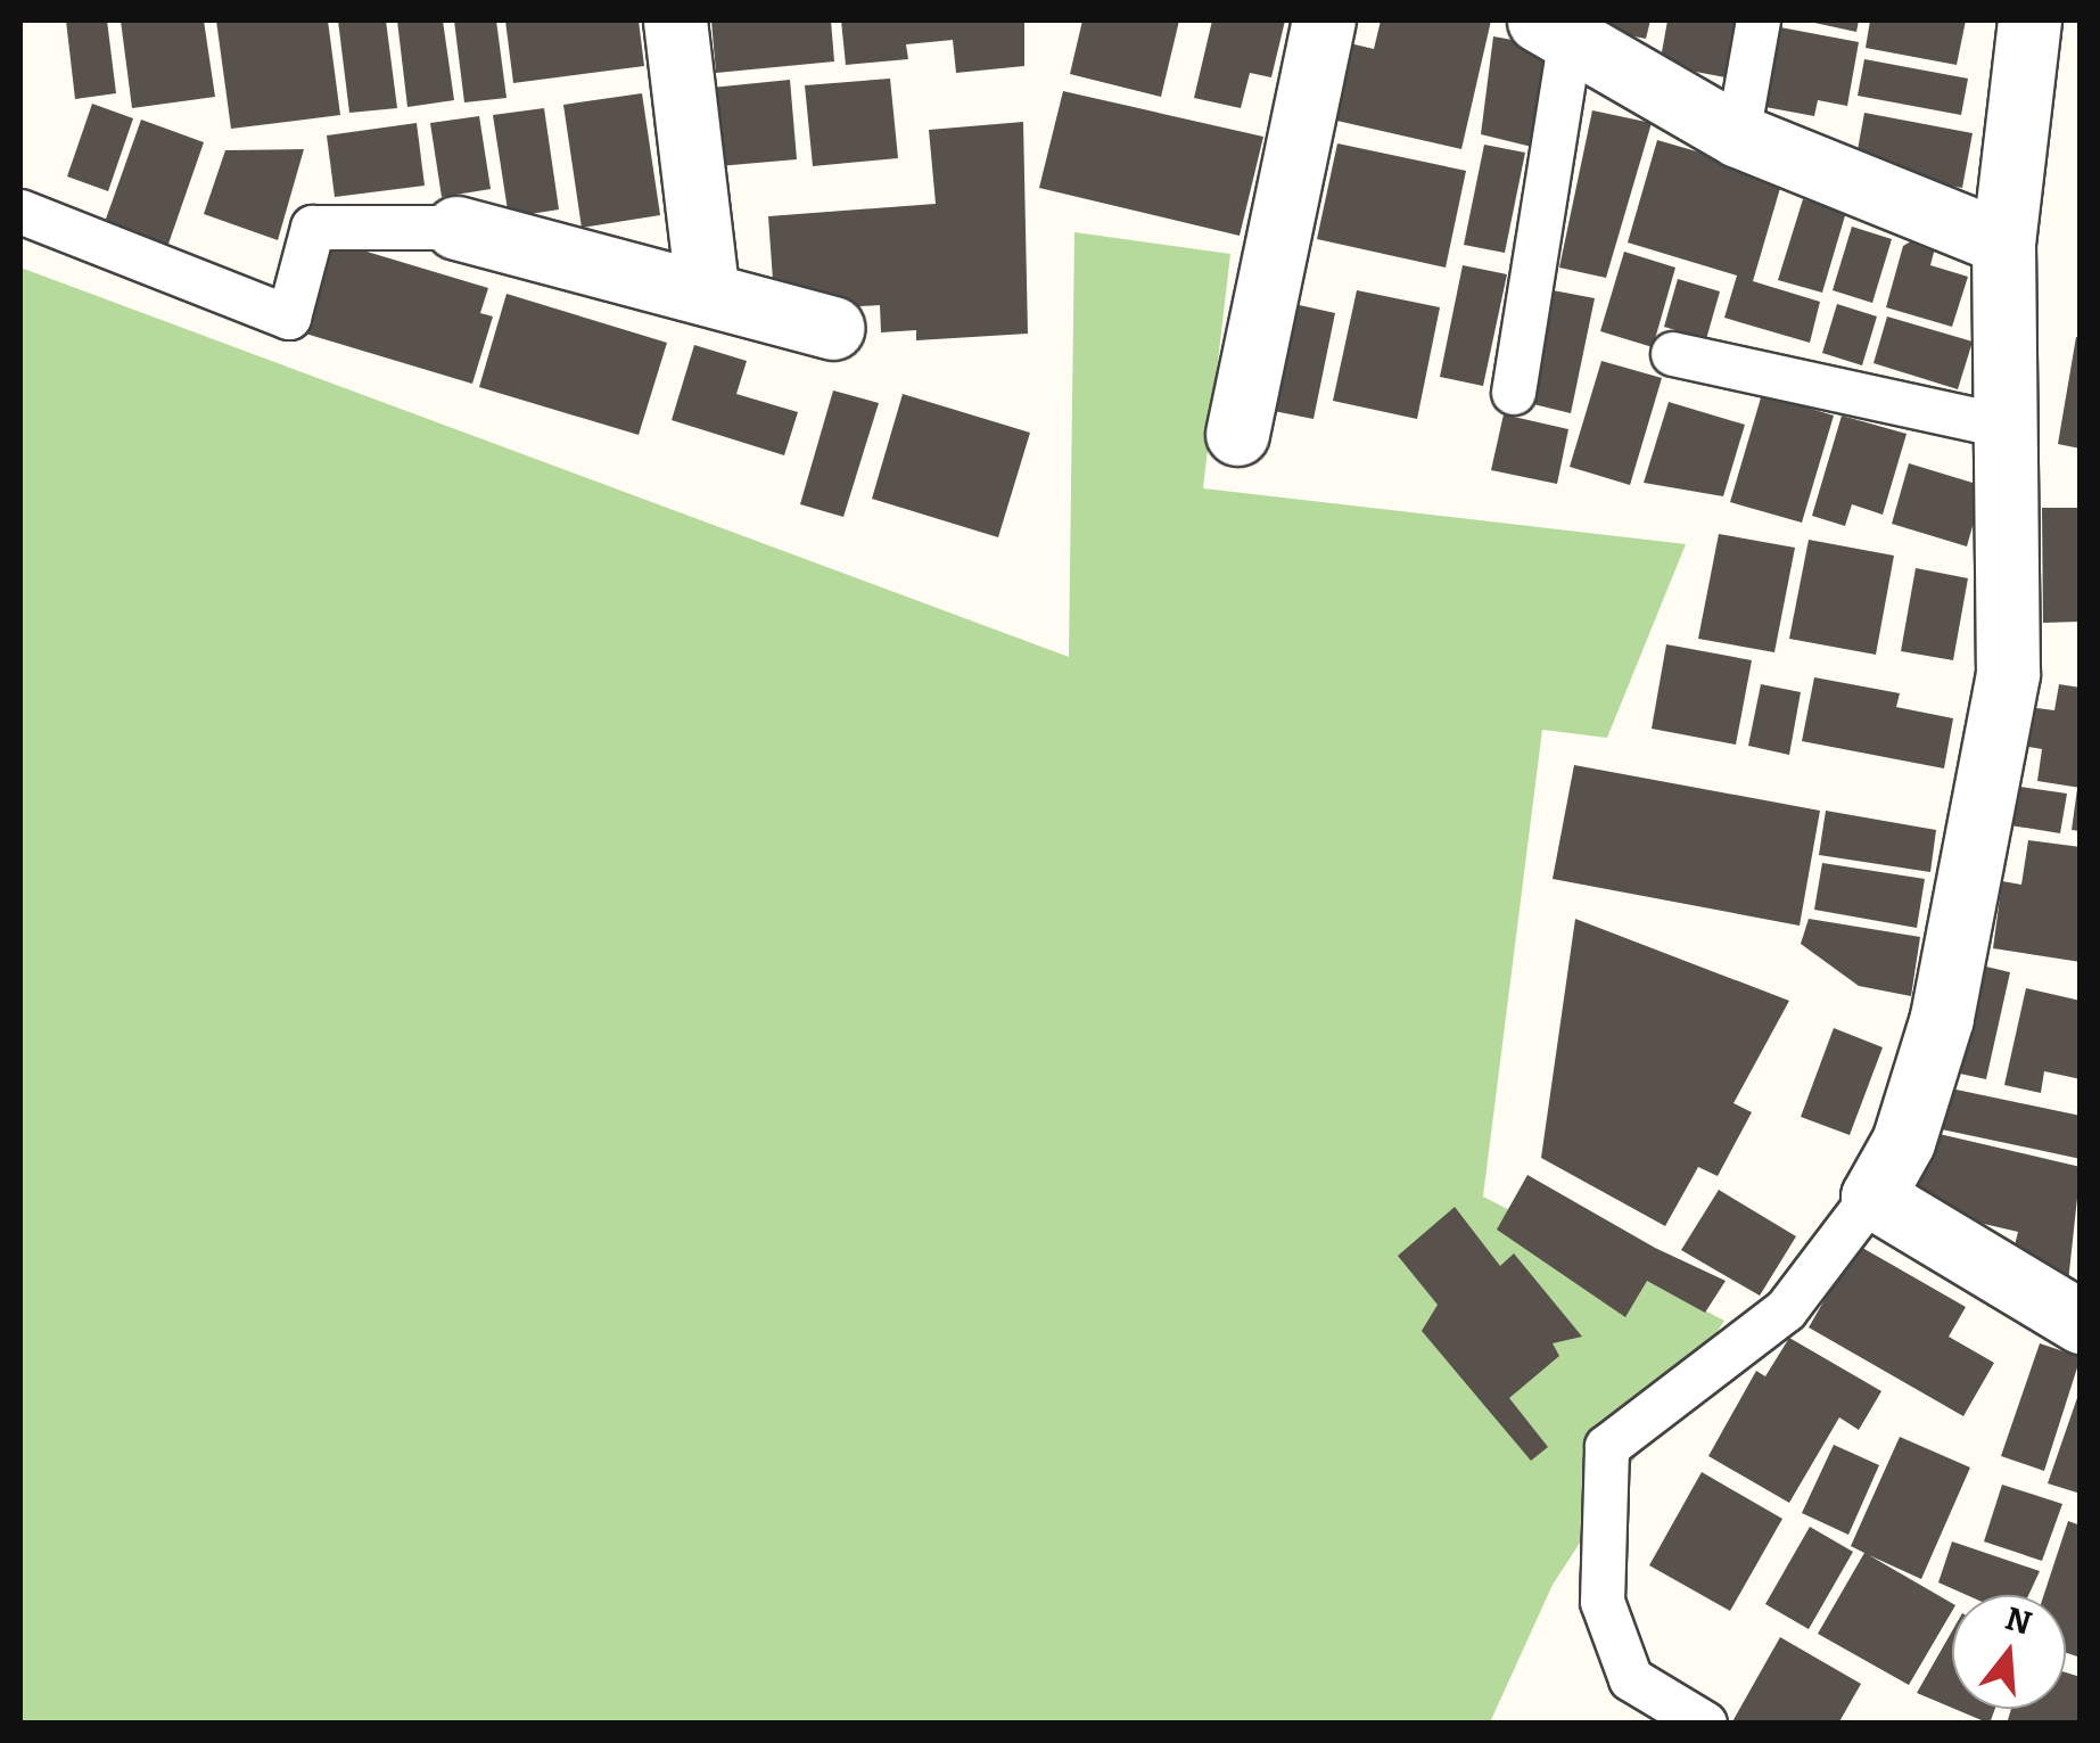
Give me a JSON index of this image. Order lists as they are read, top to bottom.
{
  "north": "top"
}
